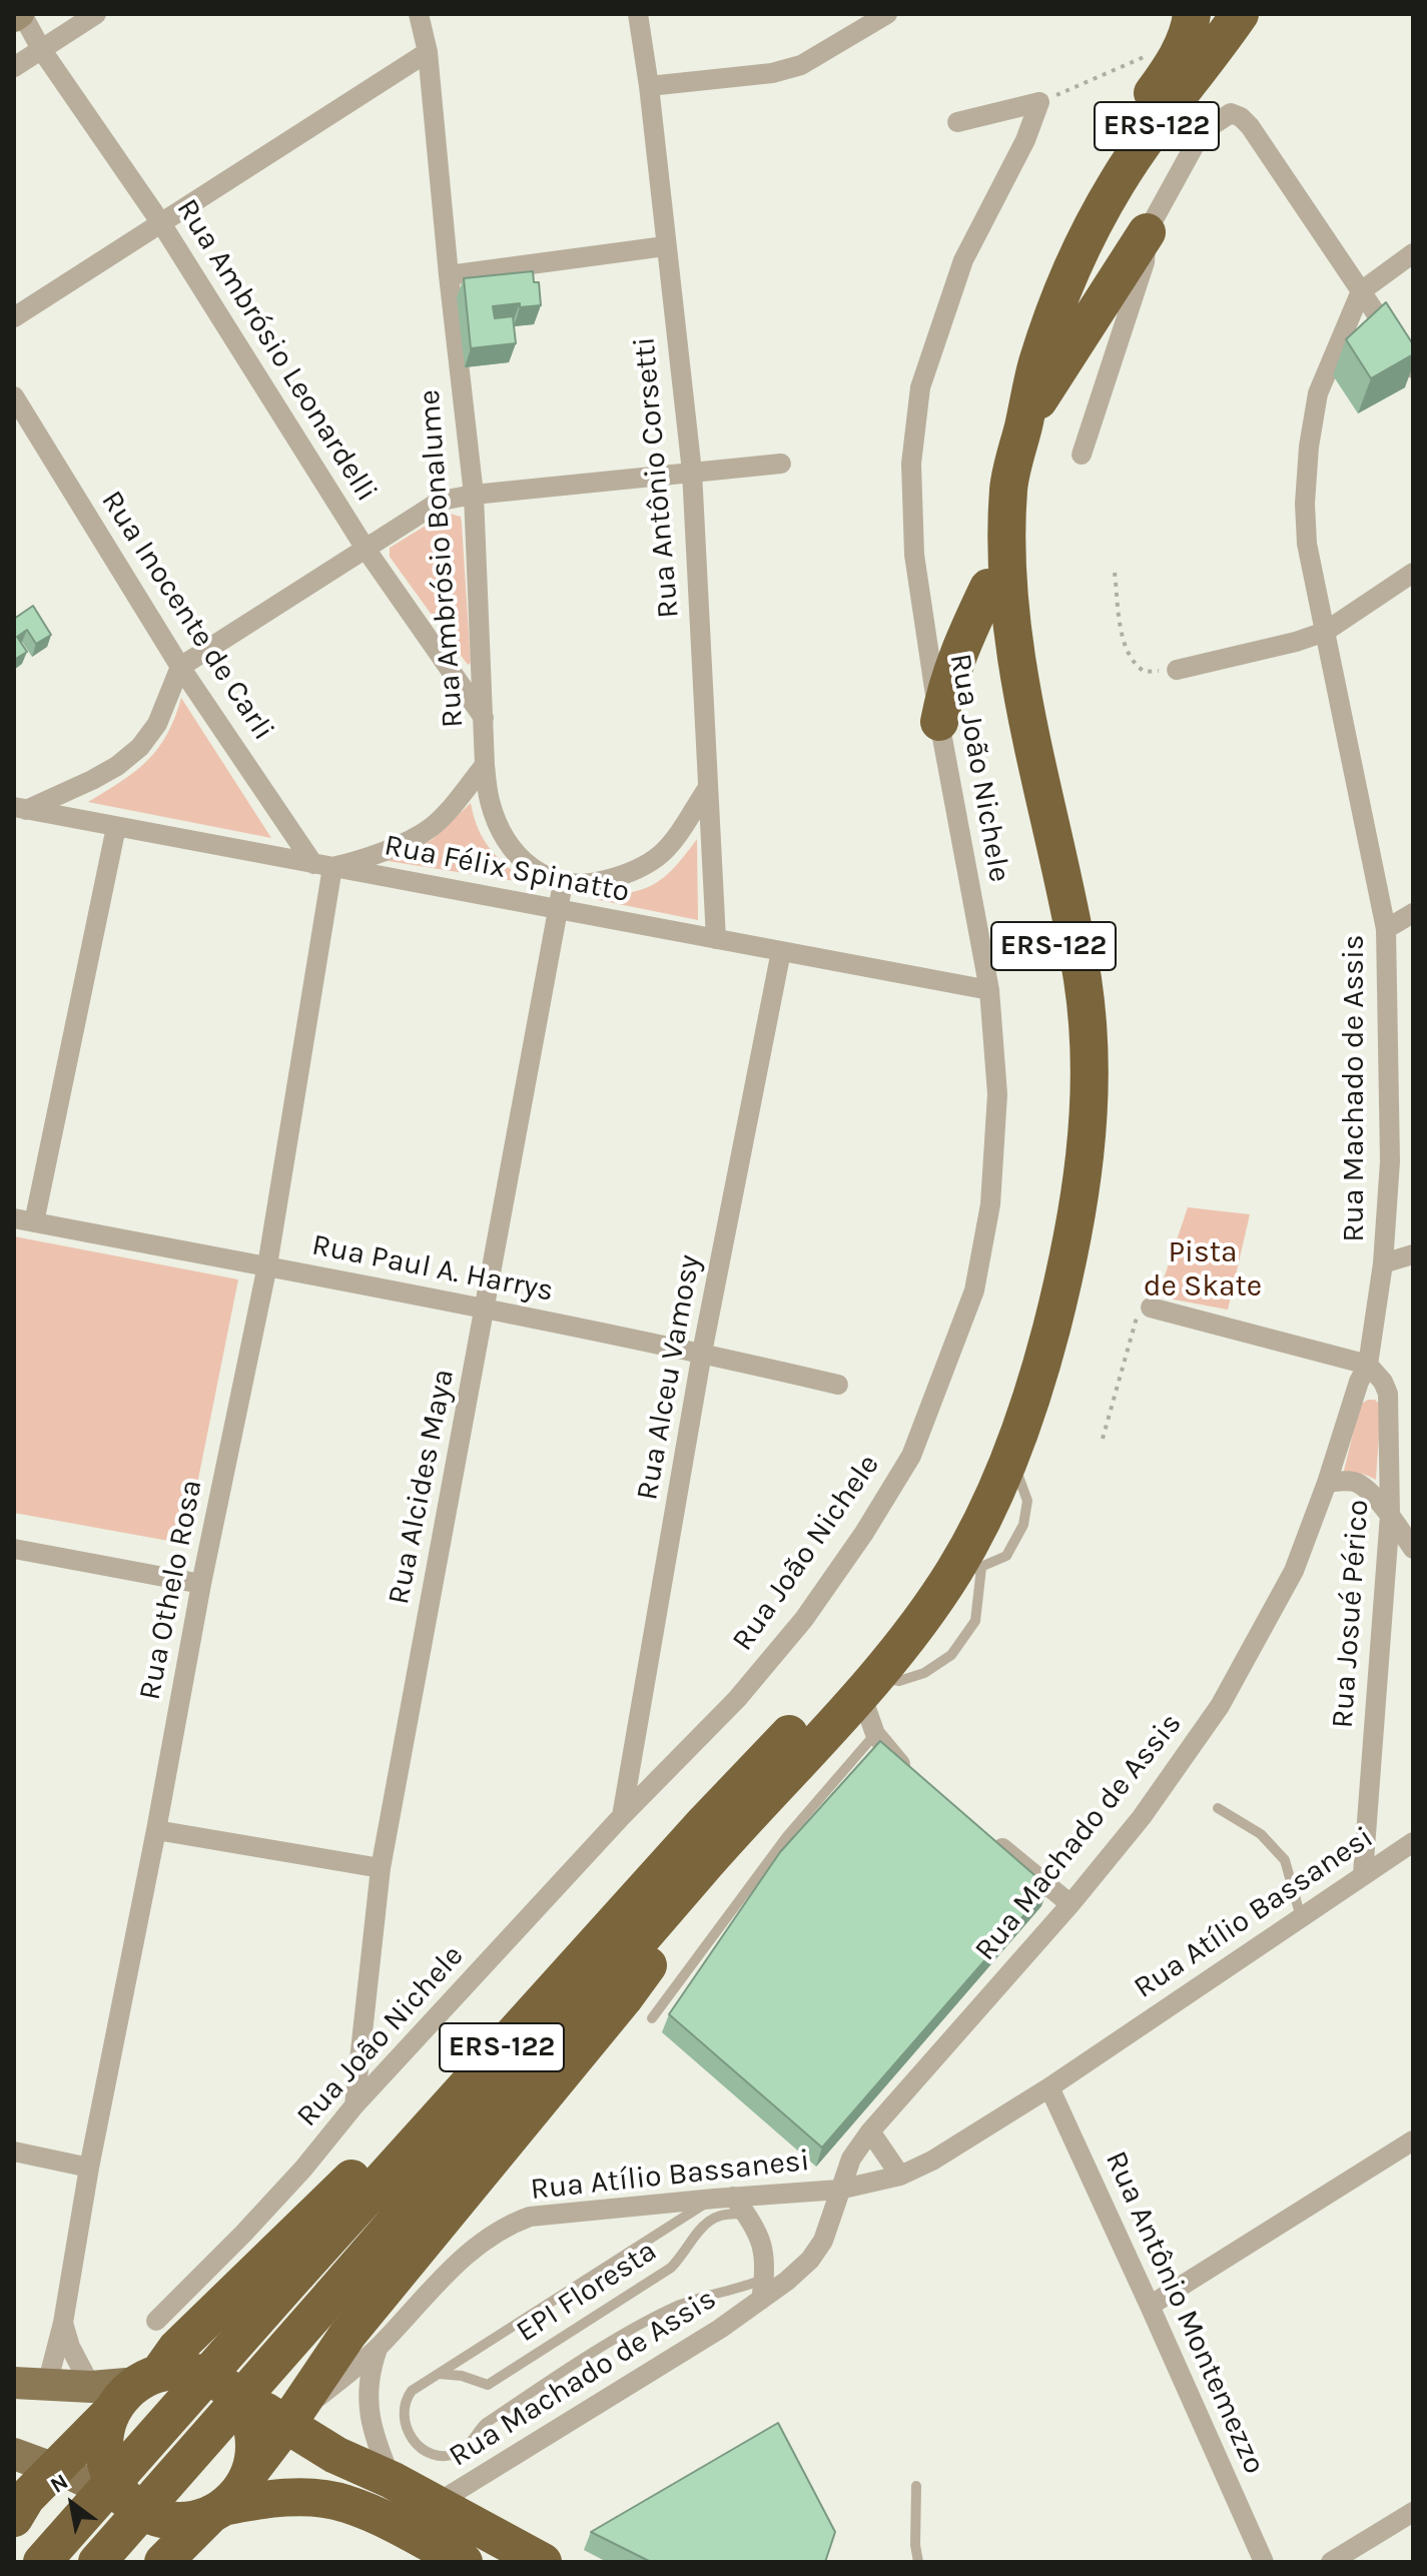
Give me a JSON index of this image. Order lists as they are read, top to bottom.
{
  "streets": {
    "highway": ["ERS-122"],
    "street": [
      "Rua Ambrósio Leonardelli",
      "Rua Antônio Corsetti",
      "Rua Ambrósio Bonalume",
      "Rua Inocente de Carli",
      "Rua João Nichele",
      "Rua Félix Spinatto",
      "Rua Machado de Assis",
      "Rua Paul A. Harrys",
      "Rua Alceu Vamosy",
      "Rua Alcides Maya",
      "Rua Othelo Rosa",
      "Rua Josué Périco",
      "Rua Atílio Bassanesi",
      "Rua Antônio Montemezzo"
    ],
    "lane": ["EPI Floresta"]
  },
  "crossings": [
    ["Rua Ambrósio Leonardelli", "Rua Ambrósio Bonalume"],
    ["Rua Antônio Corsetti", "Rua Félix Spinatto"],
    ["Rua Ambrósio Bonalume", "Rua Alcides Maya"],
    ["Rua Inocente de Carli", "Rua Félix Spinatto"],
    ["Rua Inocente de Carli", "Rua Othelo Rosa"],
    ["Rua João Nichele", "Rua Félix Spinatto"],
    ["Rua João Nichele", "Rua Alceu Vamosy"],
    ["Rua João Nichele", "Rua Alcides Maya"],
    ["Rua Félix Spinatto", "Rua Alceu Vamosy"],
    ["Rua Félix Spinatto", "Rua Alcides Maya"],
    ["Rua Félix Spinatto", "Rua Othelo Rosa"],
    ["Rua Machado de Assis", "Rua Josué Périco"],
    ["Rua Machado de Assis", "Rua Atílio Bassanesi"],
    ["Rua Machado de Assis", "EPI Floresta"],
    ["Rua Paul A. Harrys", "Rua Alceu Vamosy"],
    ["Rua Paul A. Harrys", "Rua Alcides Maya"],
    ["Rua Paul A. Harrys", "Rua Othelo Rosa"],
    ["Rua Josué Périco", "Rua Atílio Bassanesi"],
    ["Rua Atílio Bassanesi", "EPI Floresta"],
    ["Rua Atílio Bassanesi", "Rua Antônio Montemezzo"]
  ],
  "parks": ["Pista de Skate"],
  "north": "top left"
}
